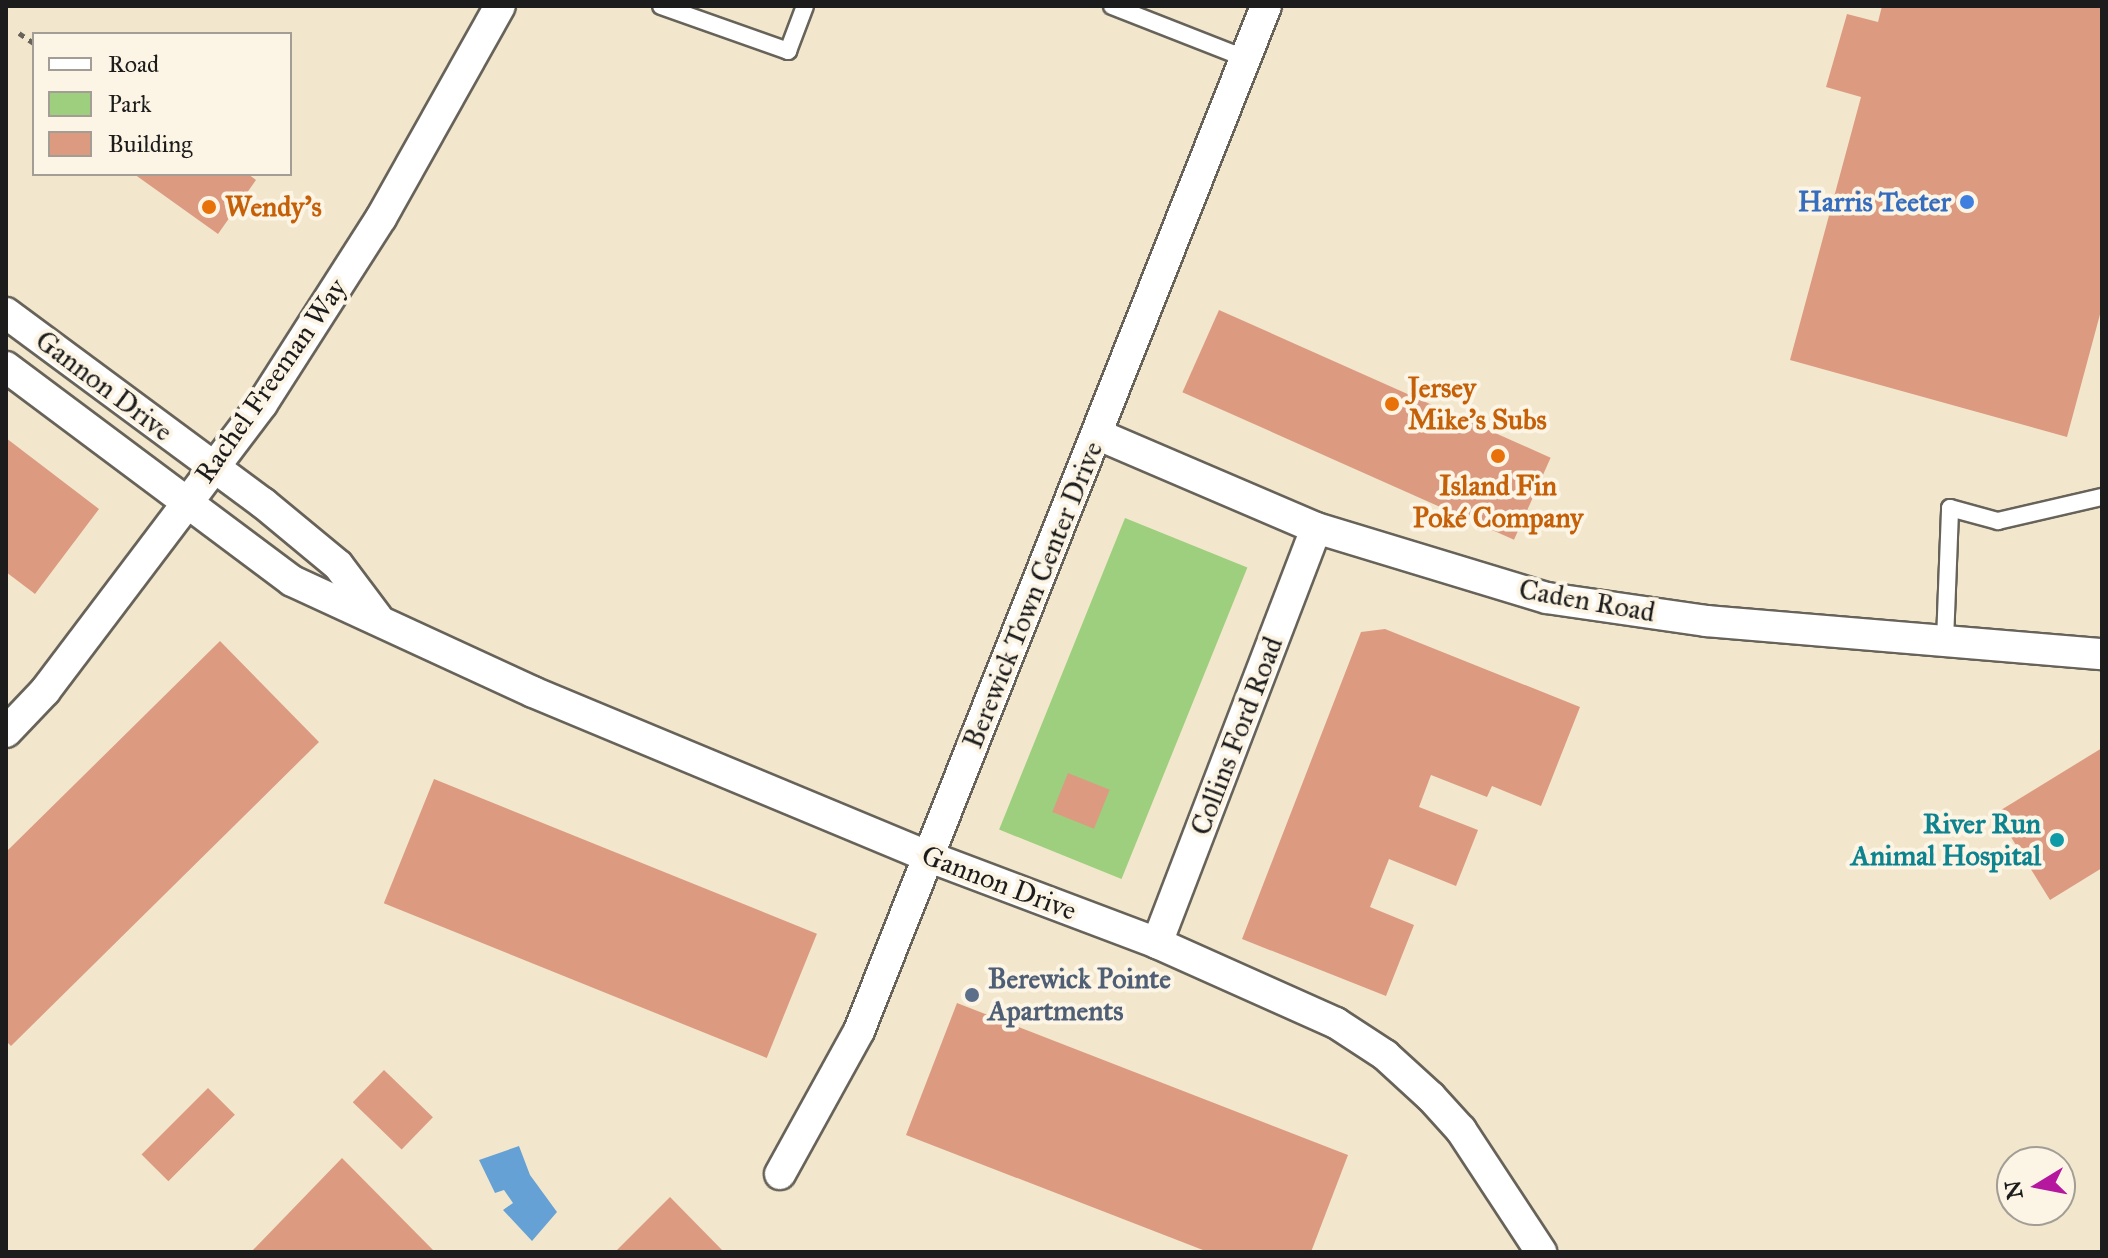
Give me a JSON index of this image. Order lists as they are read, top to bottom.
{
  "streets": {
    "street": [
      "Rachel Freeman Way",
      "Gannon Drive",
      "Berewick Town Center Drive",
      "Caden Road",
      "Collins Ford Road"
    ]
  },
  "crossings": [
    ["Rachel Freeman Way", "Gannon Drive"],
    ["Gannon Drive", "Berewick Town Center Drive"],
    ["Gannon Drive", "Collins Ford Road"],
    ["Berewick Town Center Drive", "Caden Road"],
    ["Caden Road", "Collins Ford Road"]
  ],
  "places": [
    "Harris Teeter",
    "Wendy's",
    "Jersey Mike's Subs",
    "Island Fin Poké Company",
    "River Run Animal Hospital",
    "Berewick Pointe Apartments"
  ],
  "legend": ["Road", "Park", "Building"],
  "north": "left"
}
